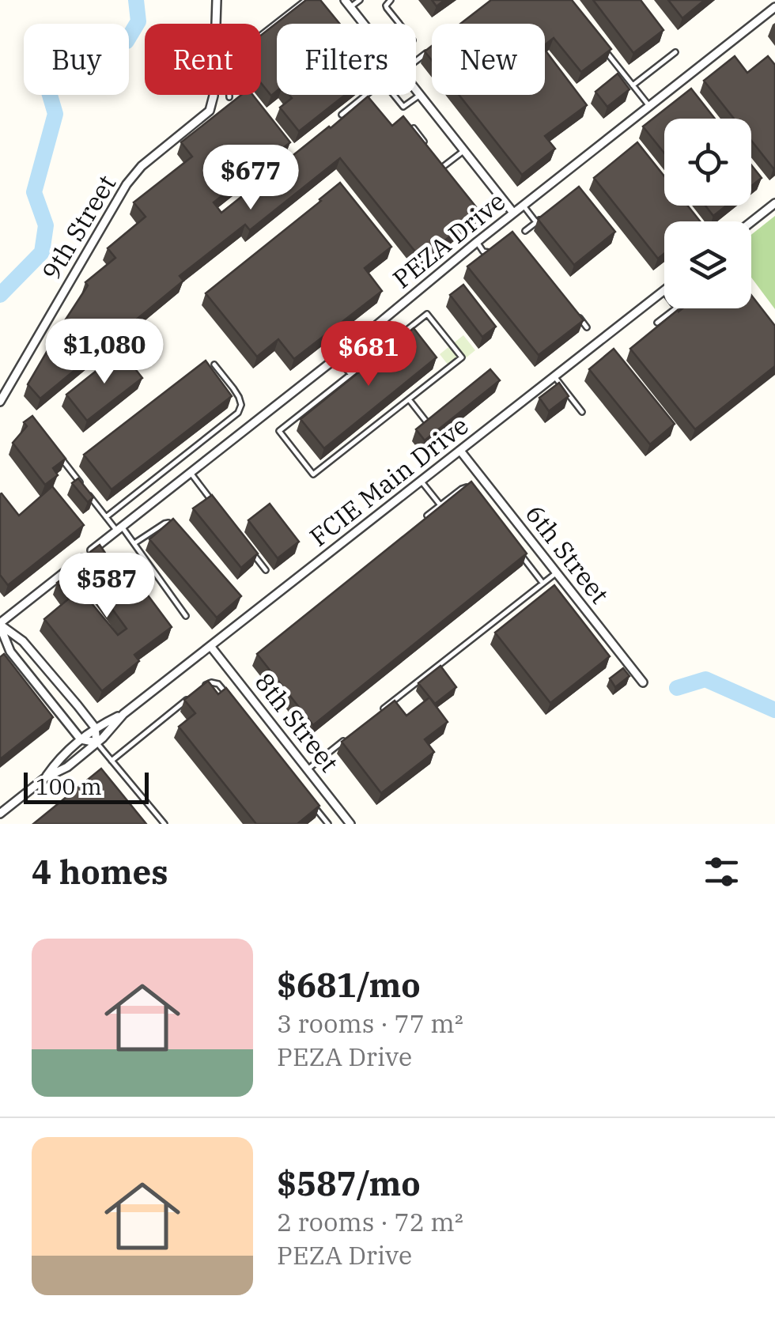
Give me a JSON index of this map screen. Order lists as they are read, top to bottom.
{
  "streets": {
    "street": [
      "9th Street",
      "PEZA Drive",
      "FCIE Main Drive",
      "6th Street",
      "8th Street"
    ]
  },
  "crossings": [
    ["FCIE Main Drive", "6th Street"],
    ["FCIE Main Drive", "8th Street"]
  ],
  "scale_bar": "100 m",
  "page": {
    "chip": [
      "Buy",
      "Rent",
      "Filters",
      "New"
    ],
    "price": [
      "$677",
      "$1,080",
      "$681",
      "$587"
    ],
    "scale": "100 m",
    "heading": "4 homes",
    "list": [
      {
        "name": "$681/mo",
        "note": "3 rooms · 77 m² · PEZA Drive"
      },
      {
        "name": "$587/mo",
        "note": "2 rooms · 72 m² · PEZA Drive"
      }
    ]
  }
}
